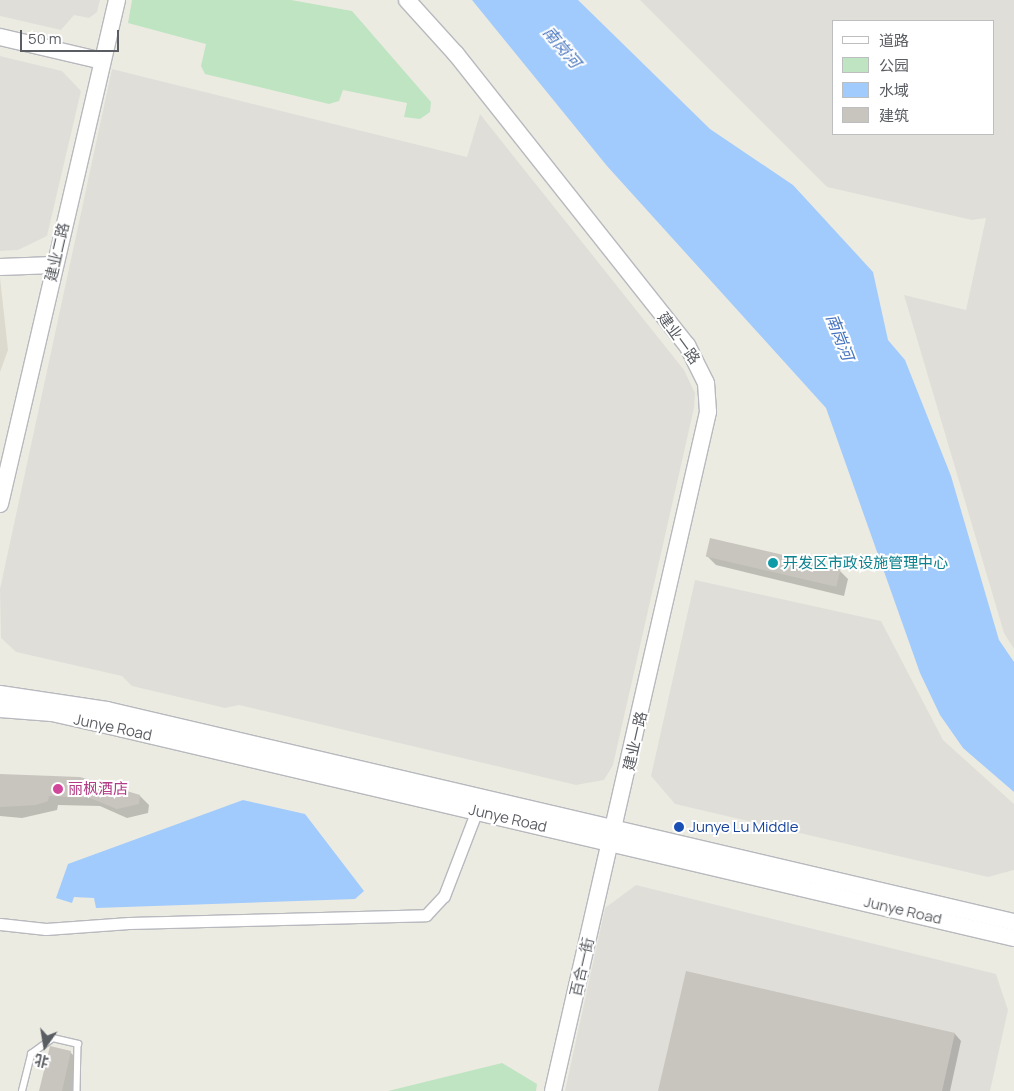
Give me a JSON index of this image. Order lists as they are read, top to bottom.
{
  "streets": {
    "main road": [
      "建业二路",
      "建业一路",
      "Junye Road",
      "百合一街"
    ]
  },
  "crossings": [
    ["建业一路", "Junye Road"],
    ["建业一路", "百合一街"],
    ["Junye Road", "百合一街"]
  ],
  "water": ["南岗河"],
  "places": ["开发区市政设施管理中心", "丽枫酒店", "Junye Lu Middle"],
  "legend": [
    "道路",
    "公园",
    "水域",
    "建筑"
  ],
  "scale_bar": "50 m",
  "north": "bottom"
}
